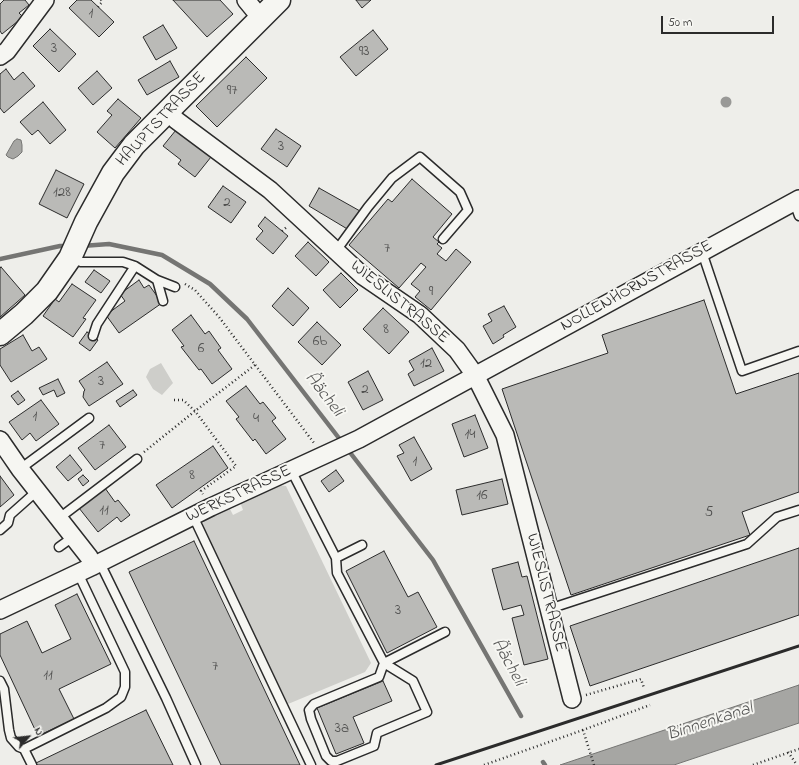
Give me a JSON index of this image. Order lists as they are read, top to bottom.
{
  "streets": {
    "main road": ["HAUPTSTRASSE"],
    "street": ["NOLLENHORNSTRASSE", "WIESLISTRASSE", "WERKSTRASSE"]
  },
  "crossings": [
    ["HAUPTSTRASSE", "WIESLISTRASSE"],
    ["NOLLENHORNSTRASSE", "WIESLISTRASSE"],
    ["NOLLENHORNSTRASSE", "WERKSTRASSE"],
    ["WIESLISTRASSE", "WERKSTRASSE"]
  ],
  "water": ["Äächeli", "Binnenkanal"],
  "house_numbers": [
    "1",
    "3",
    "93",
    "97",
    "3",
    "128",
    "2",
    "7",
    "9",
    "8",
    "6b",
    "6",
    "12",
    "3",
    "2",
    "1",
    "4",
    "14",
    "7",
    "1",
    "8",
    "16",
    "11",
    "5",
    "3",
    "7",
    "11",
    "3a"
  ],
  "scale_bar": "50 m",
  "north": "top right"
}
